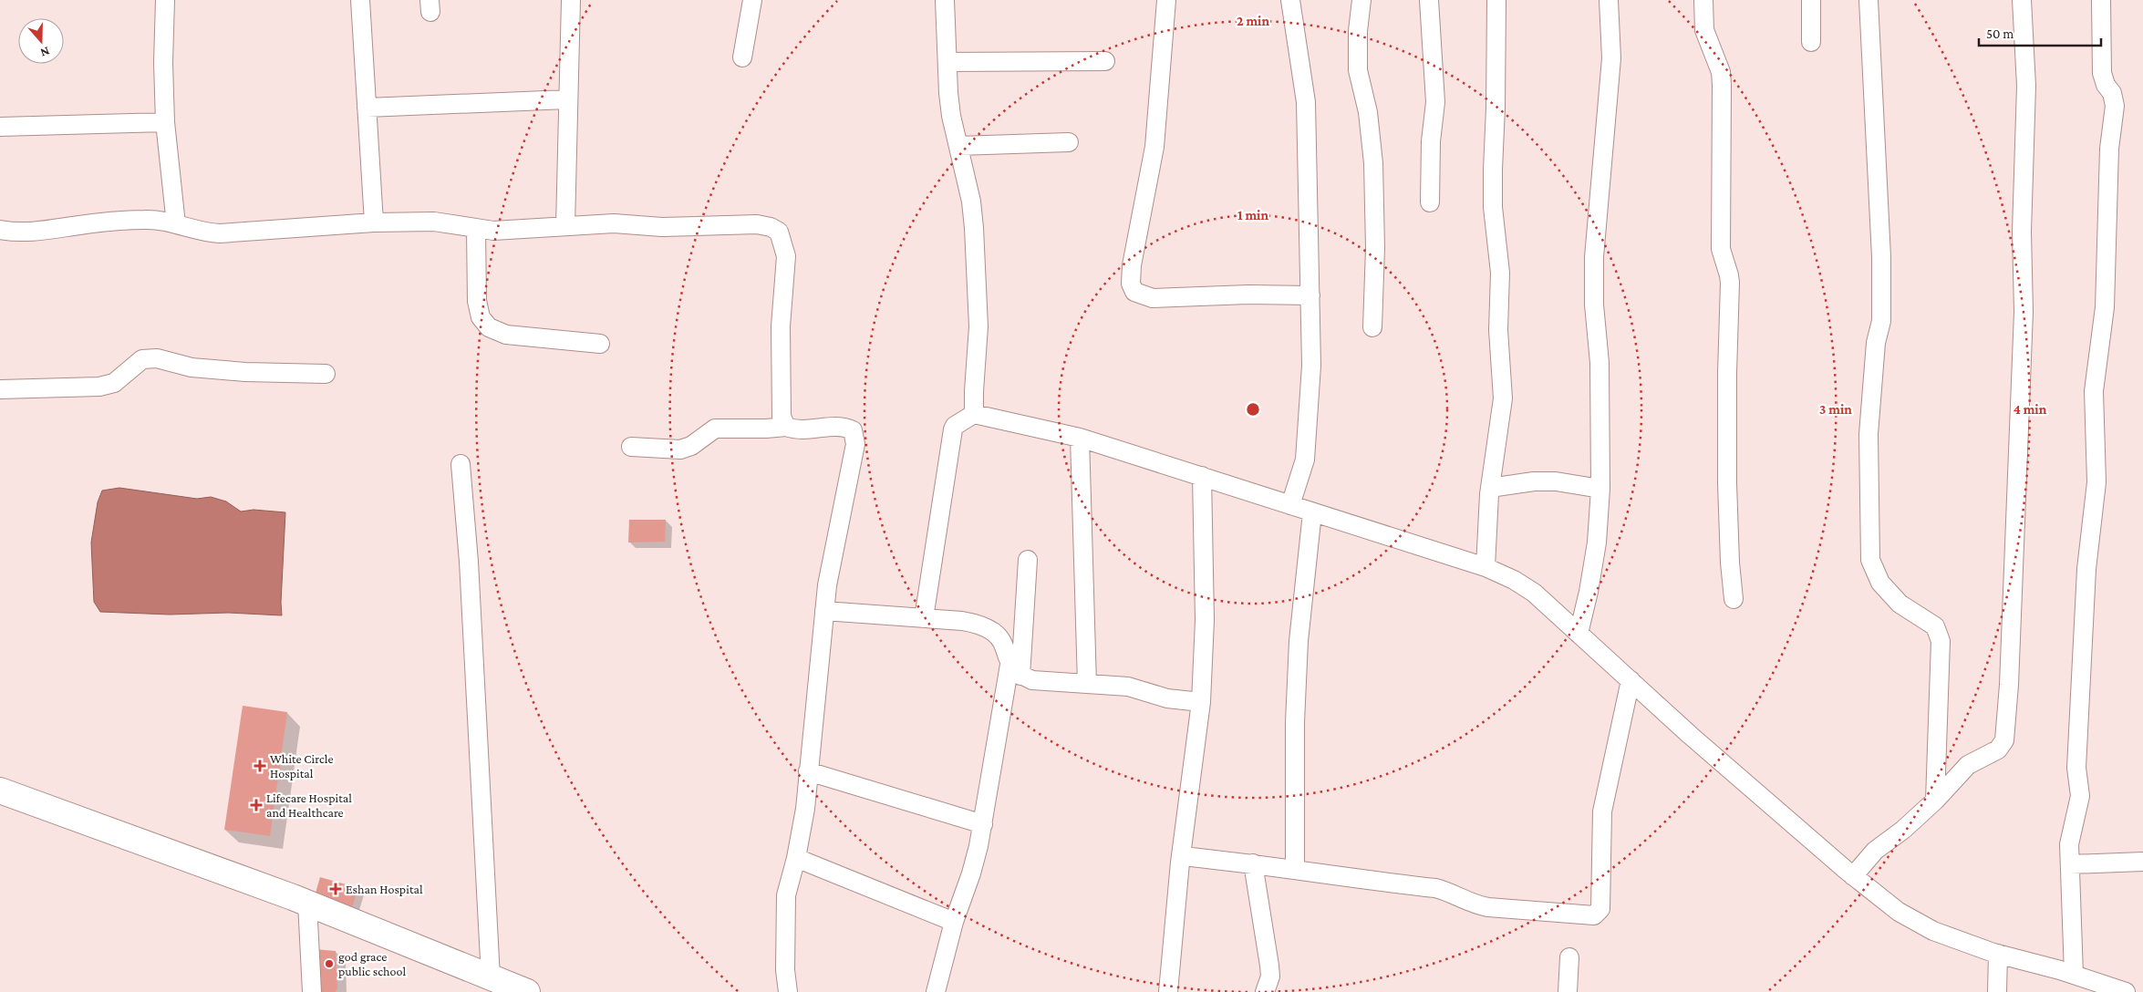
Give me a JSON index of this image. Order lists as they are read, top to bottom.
{
  "places": {
    "health": ["White Circle Hospital", "Lifecare Hospital and Healthcare", "Eshan Hospital"],
    "other": ["god grace public school"]
  },
  "scale_bar": "50 m",
  "north": "bottom",
  "rings": [
    "2 min",
    "1 min",
    "3 min",
    "4 min"
  ]
}
